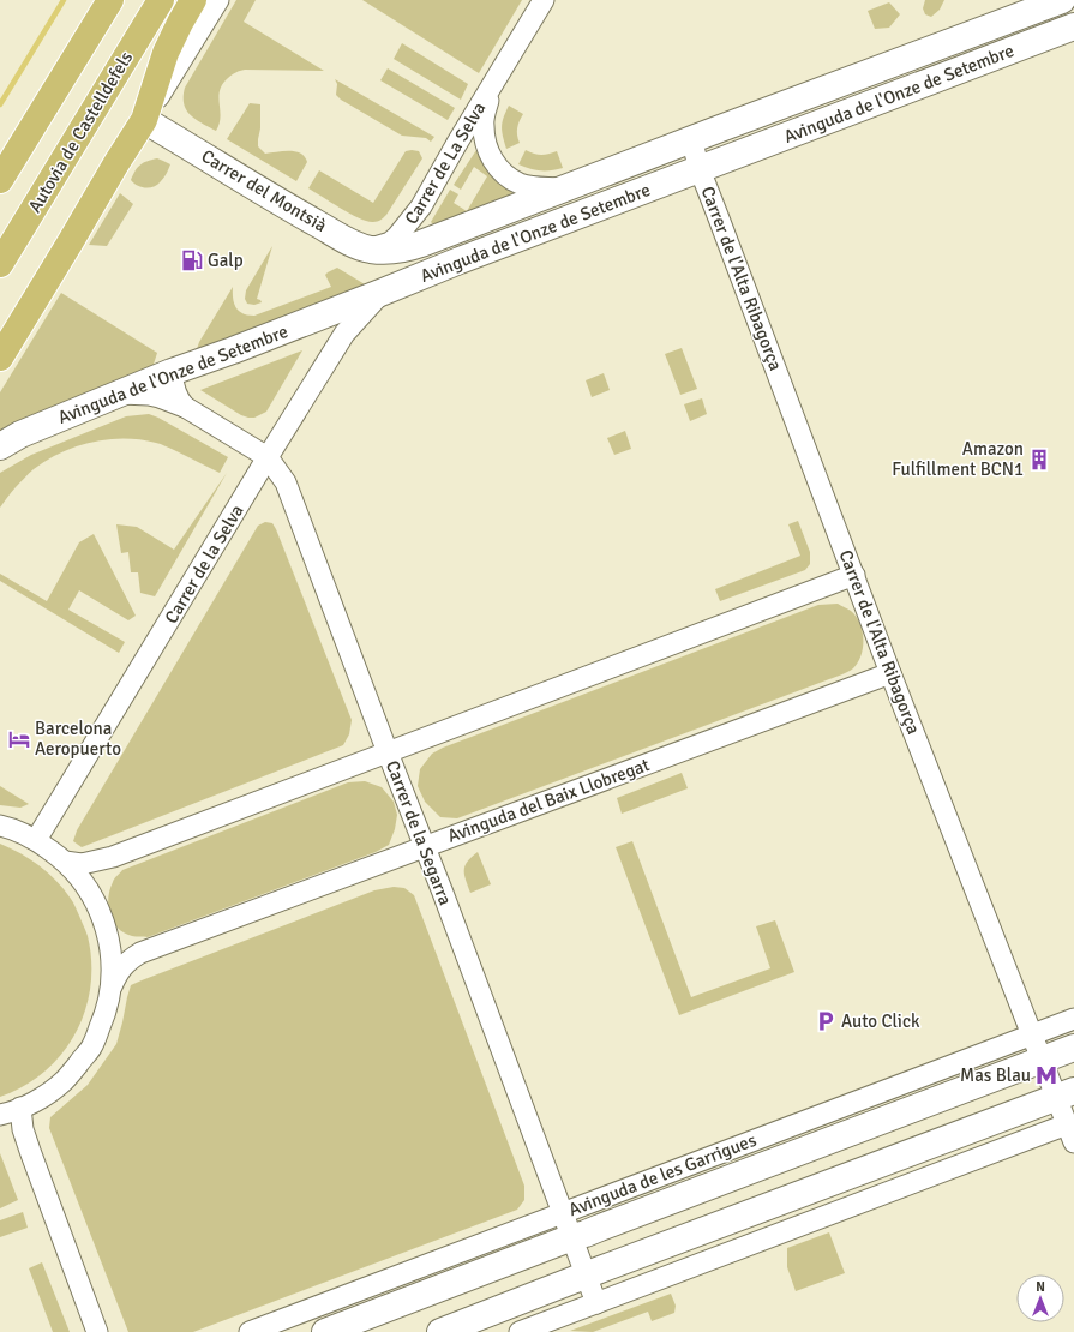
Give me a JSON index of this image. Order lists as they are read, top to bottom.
{
  "streets": {
    "highway": ["Autovia de Castelldefels"],
    "main road": ["Avinguda de l'Onze de Setembre", "Carrer del Montsià", "Avinguda de les Garrigues"],
    "street": [
      "Carrer de La Selva",
      "Carrer de l'Alta Ribagorça",
      "Carrer de la Selva",
      "Avinguda del Baix Llobregat",
      "Carrer de la Segarra"
    ]
  },
  "crossings": [
    ["Avinguda de l'Onze de Setembre", "Carrer de La Selva"],
    ["Avinguda de l'Onze de Setembre", "Carrer del Montsià"],
    ["Avinguda de l'Onze de Setembre", "Carrer de l'Alta Ribagorça"],
    ["Avinguda de l'Onze de Setembre", "Carrer de la Selva"],
    ["Avinguda de l'Onze de Setembre", "Carrer de la Segarra"],
    ["Carrer de La Selva", "Carrer del Montsià"],
    ["Carrer de l'Alta Ribagorça", "Avinguda del Baix Llobregat"],
    ["Carrer de l'Alta Ribagorça", "Avinguda de les Garrigues"],
    ["Carrer de la Selva", "Carrer de la Segarra"],
    ["Avinguda del Baix Llobregat", "Carrer de la Segarra"],
    ["Carrer de la Segarra", "Avinguda de les Garrigues"]
  ],
  "places": {
    "fuel station": ["Galp"],
    "building": ["Amazon Fulfillment BCN1"],
    "hotel": ["Barcelona Aeropuerto"],
    "parking": ["Auto Click"],
    "metro station": ["Mas Blau"]
  },
  "north": "top"
}
